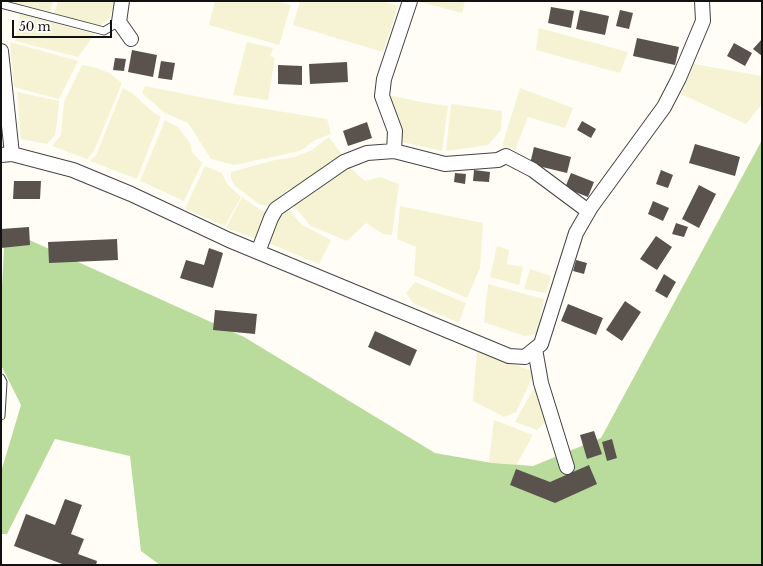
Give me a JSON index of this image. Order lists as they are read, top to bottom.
{
  "scale_bar": "50 m"
}
